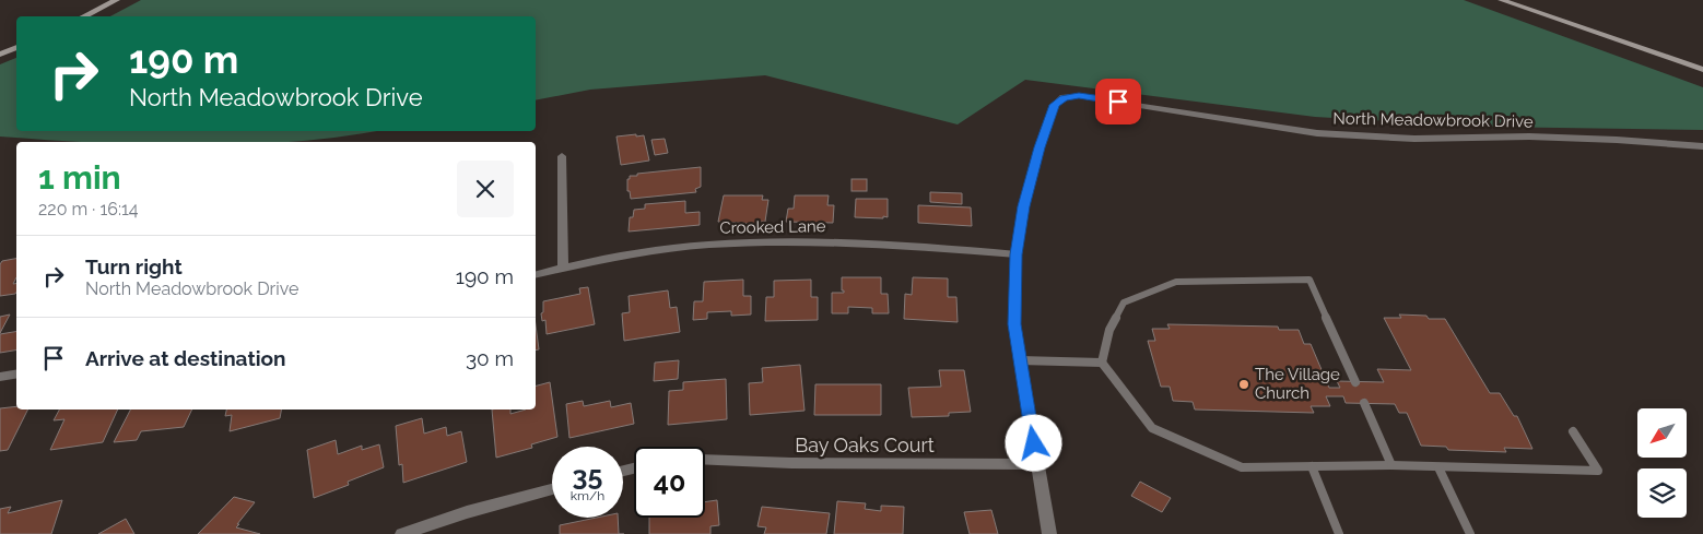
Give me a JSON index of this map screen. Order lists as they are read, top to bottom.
{
  "streets": {
    "street": ["North Meadowbrook Drive", "Crooked Lane", "Bay Oaks Court"]
  },
  "crossings": [
    ["North Meadowbrook Drive", "Crooked Lane"]
  ],
  "places": ["The Village Church"],
  "north": "bottom left",
  "page": {
    "turn": ["190 m", "North Meadowbrook Drive"],
    "heading": ["1 min", "220 m · 16:14"],
    "list": [
      {
        "name": "Turn right",
        "note": "North Meadowbrook Drive",
        "value": "190 m"
      },
      {
        "name": "Arrive at destination",
        "value": "30 m"
      }
    ],
    "speed": "35 km/h",
    "limit": "40"
  }
}
